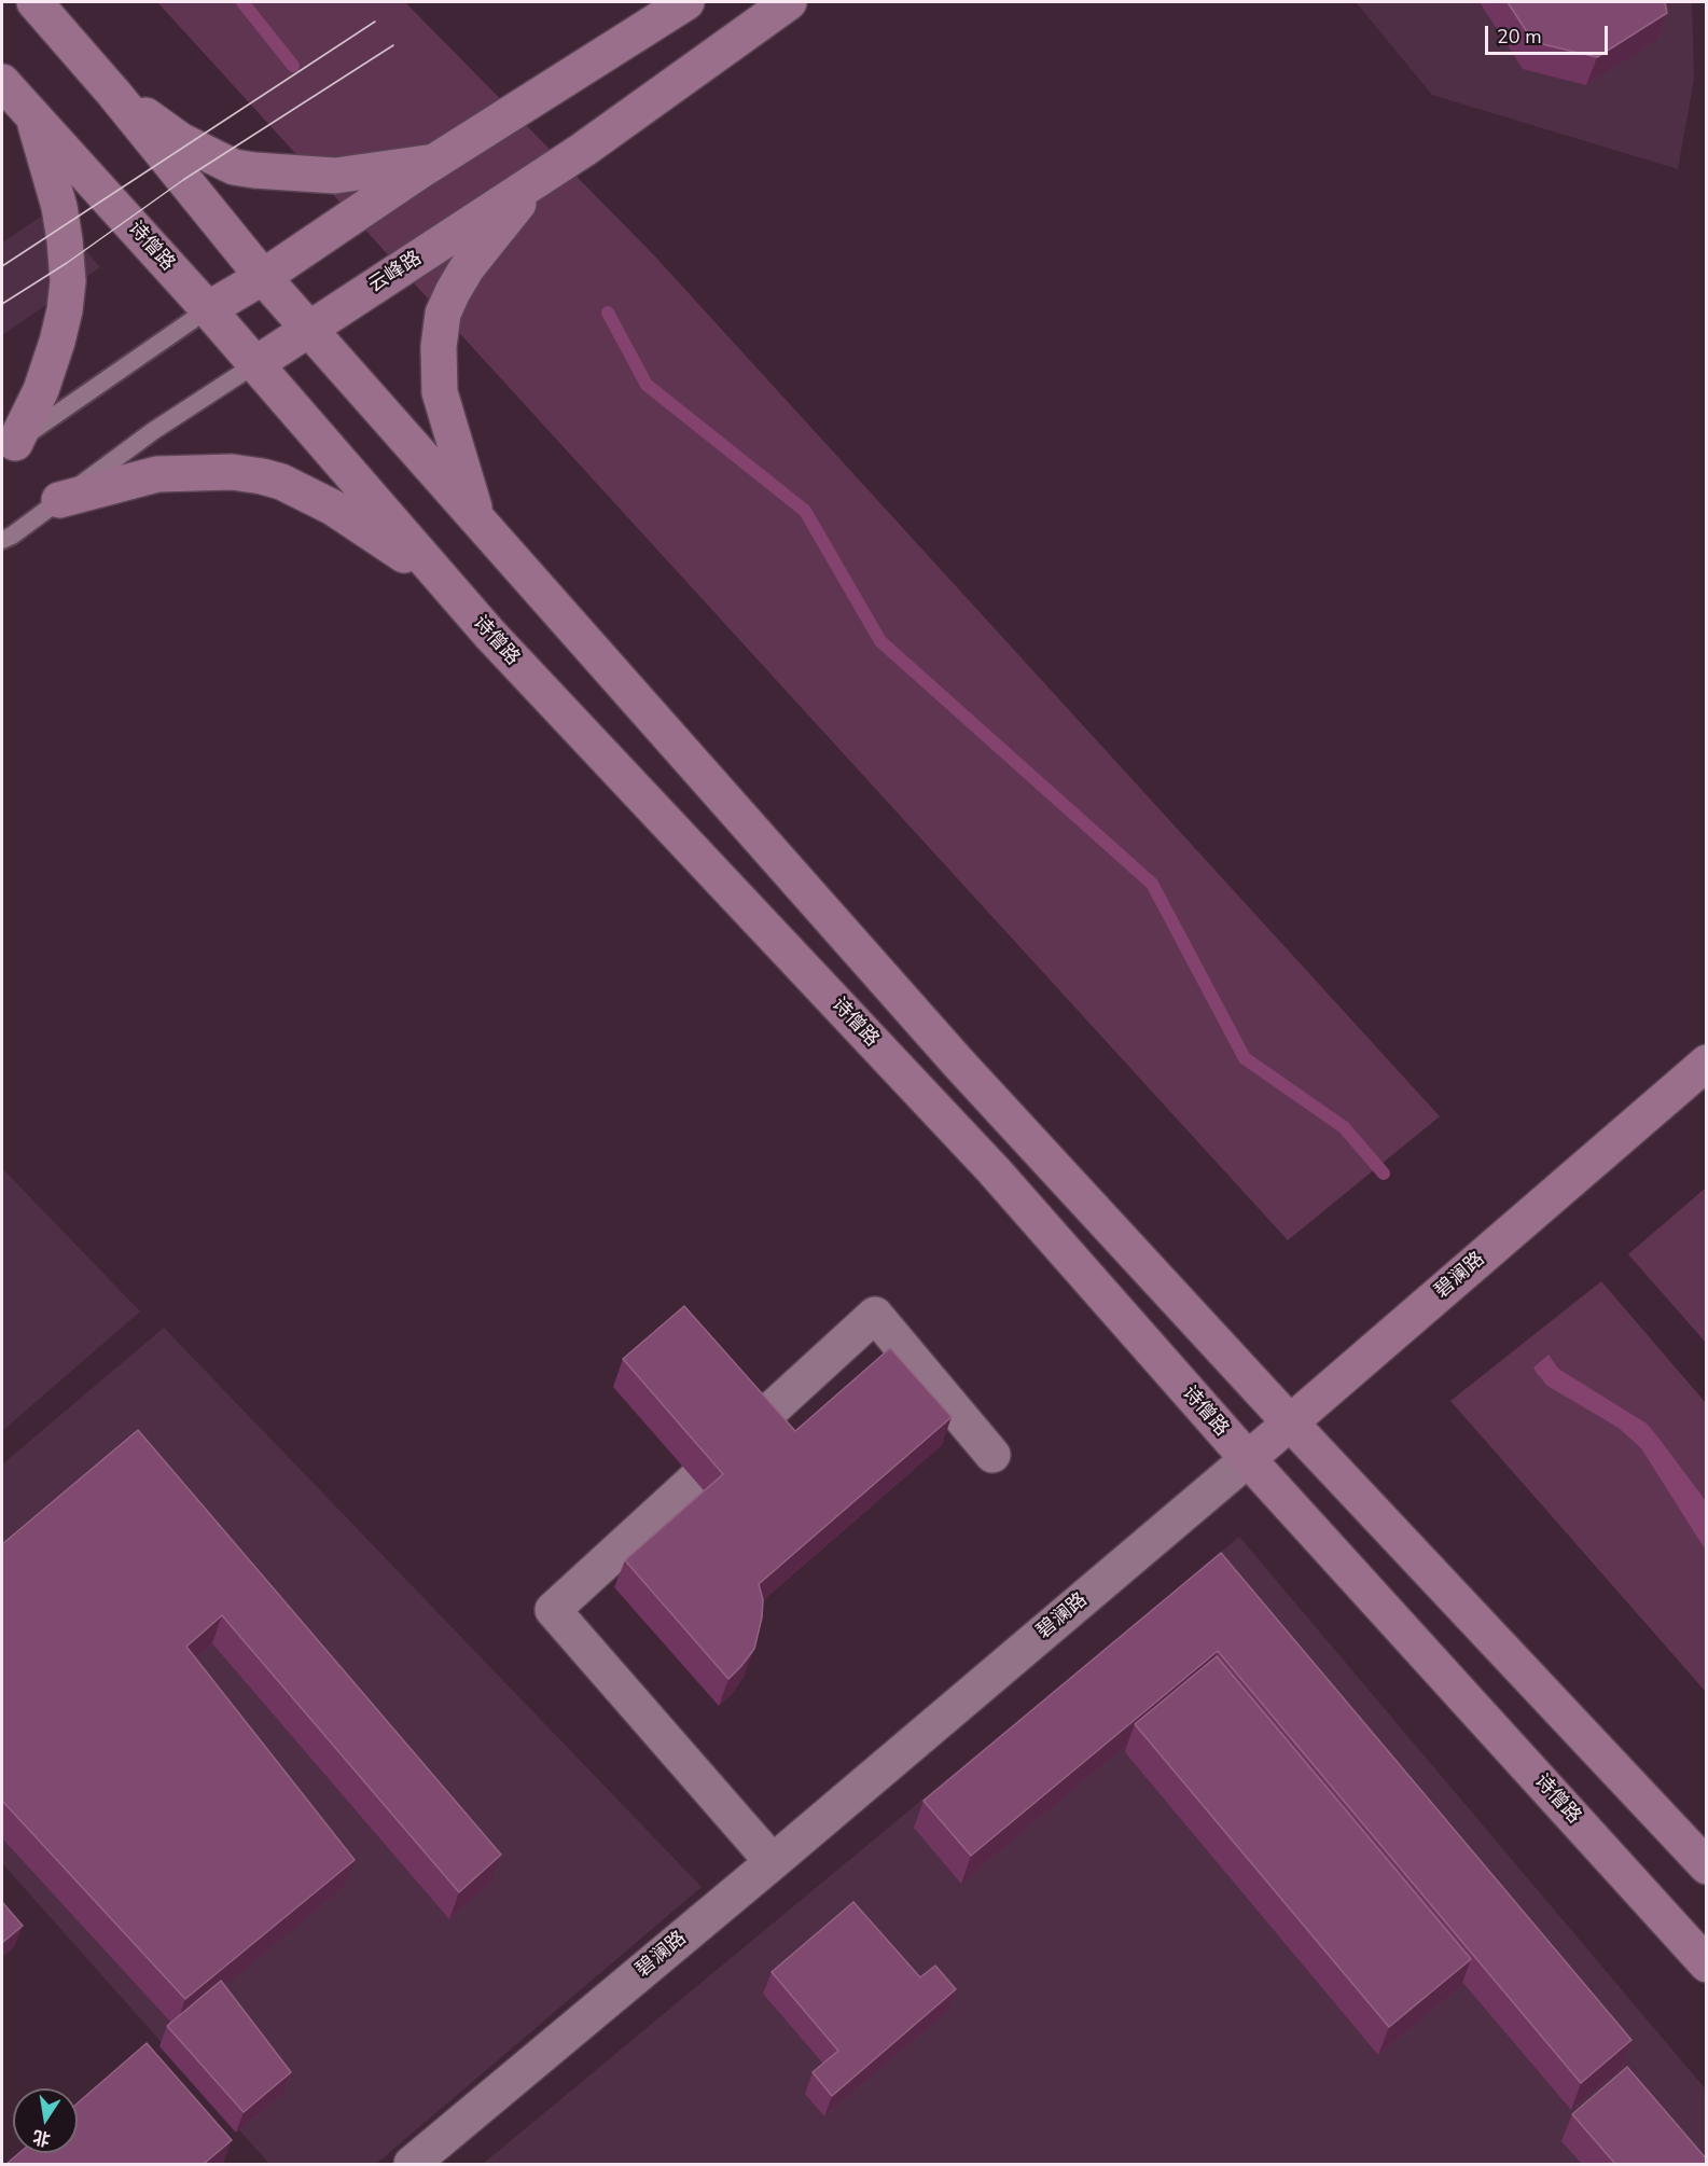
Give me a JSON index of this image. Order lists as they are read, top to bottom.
{
  "streets": {
    "street": ["诗僧路", "云峰路", "碧澜路"]
  },
  "crossings": [
    ["诗僧路", "云峰路"],
    ["诗僧路", "碧澜路"]
  ],
  "scale_bar": "20 m",
  "north": "bottom"
}
